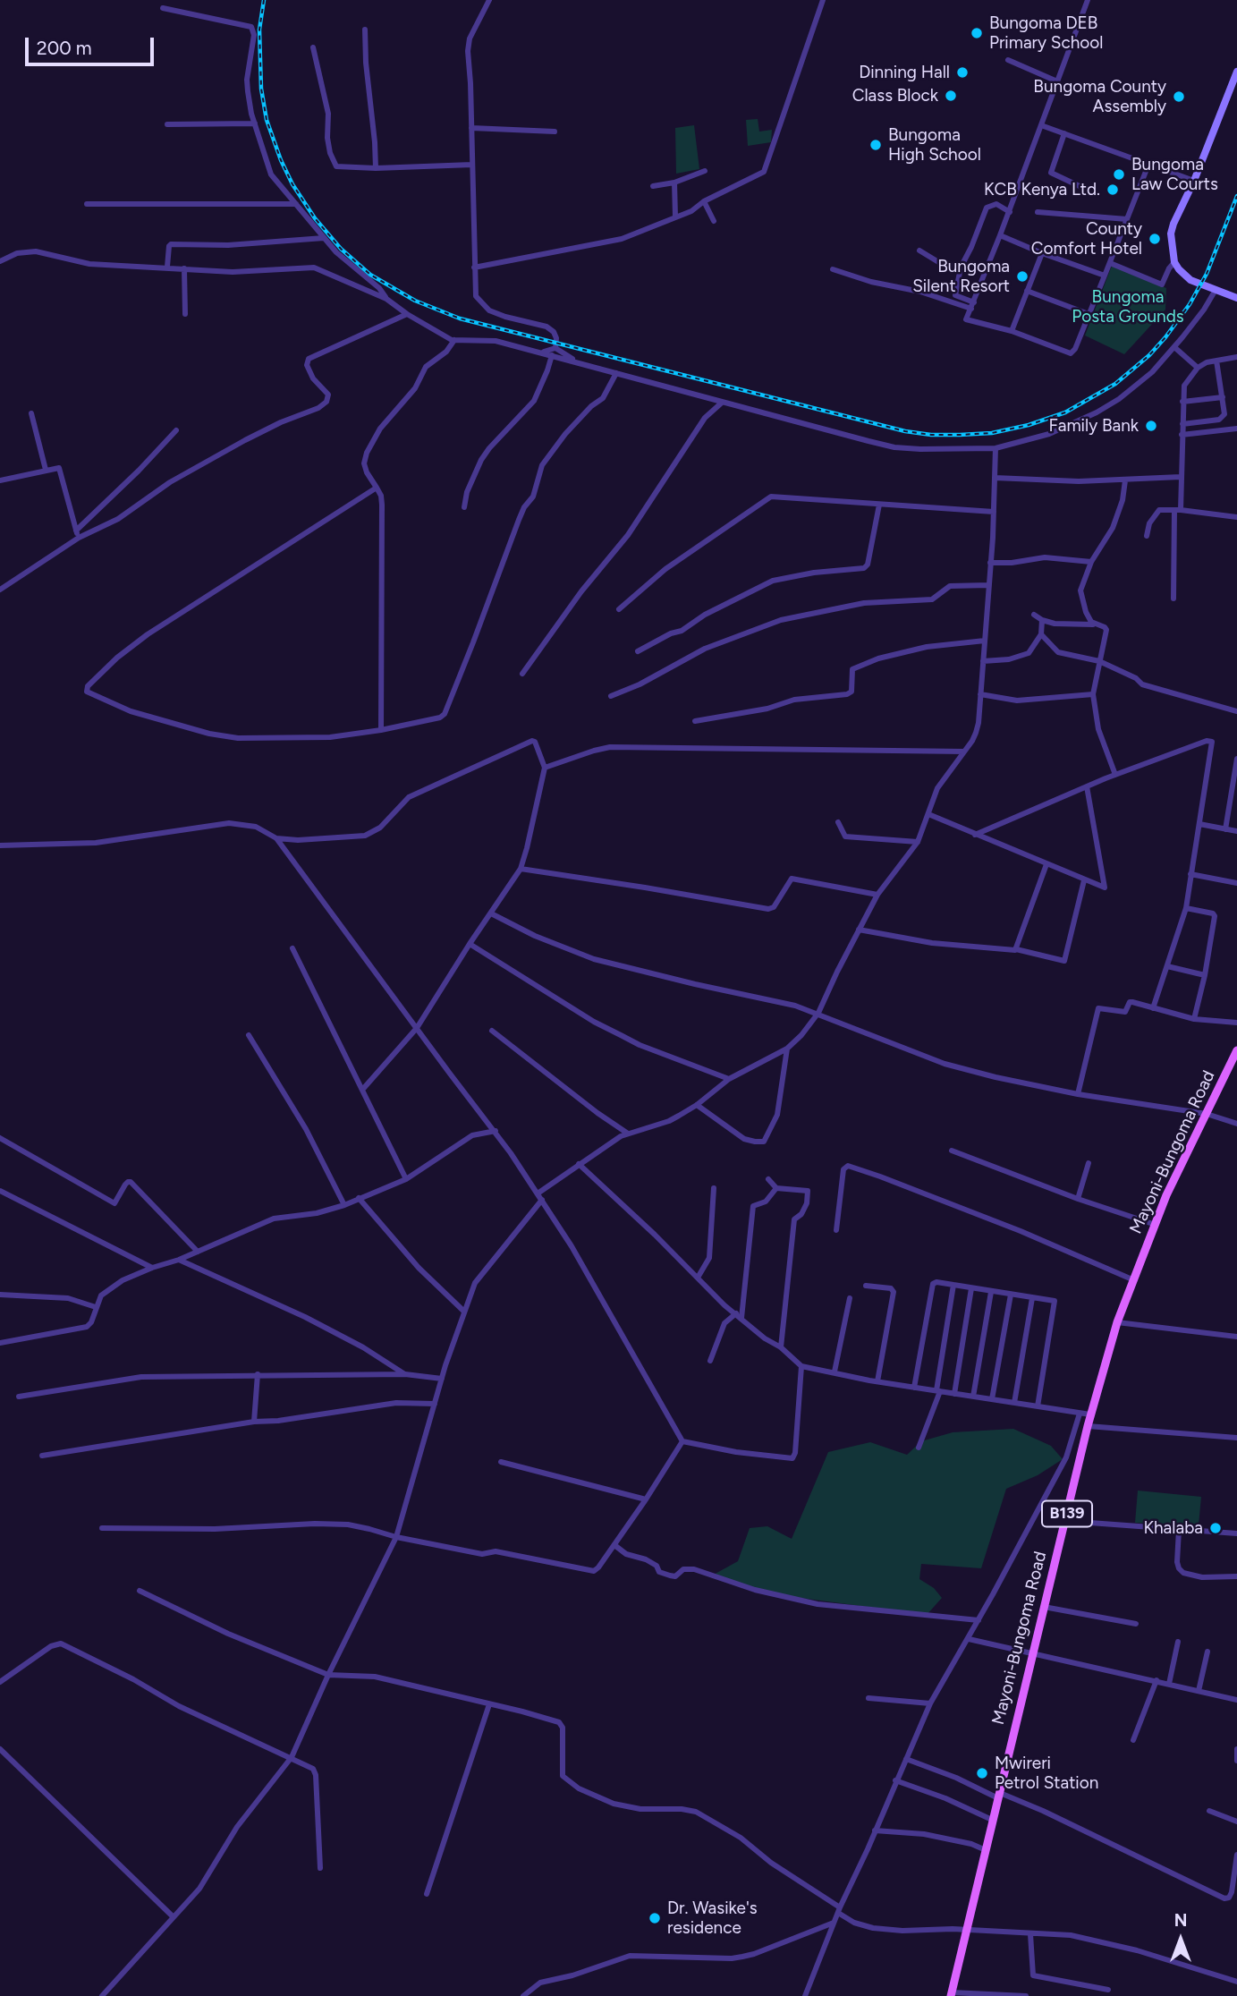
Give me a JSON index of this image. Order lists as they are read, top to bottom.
{
  "streets": {
    "main road": ["Mayoni-Bungoma Road", "B139"]
  },
  "parks": ["Bungoma Posta Grounds"],
  "places": [
    "Bungoma DEB Primary School",
    "Dinning Hall",
    "Class Block",
    "Bungoma County Assembly",
    "Bungoma High School",
    "Bungoma Law Courts",
    "KCB Kenya Ltd.",
    "County Comfort Hotel",
    "Bungoma Silent Resort",
    "Family Bank",
    "Khalaba",
    "Mwireri Petrol Station",
    "Dr. Wasike's residence"
  ],
  "scale_bar": "200 m",
  "north": "top"
}
